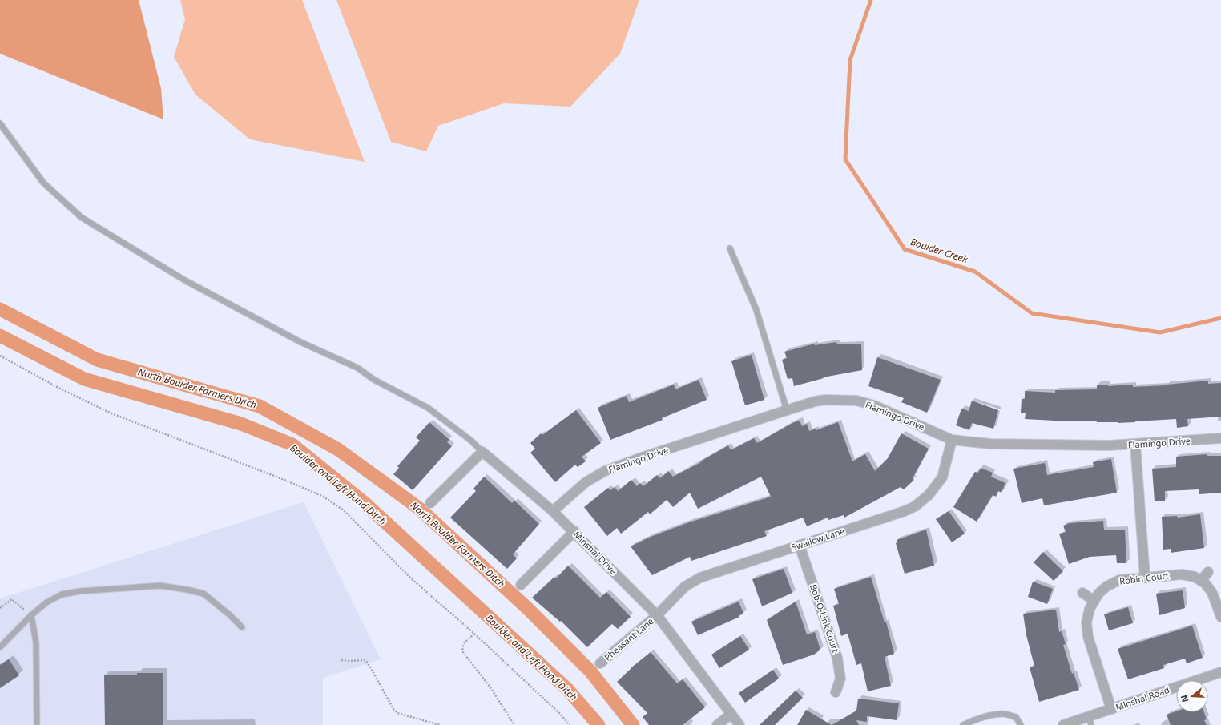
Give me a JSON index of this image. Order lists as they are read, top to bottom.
{
  "streets": {
    "street": [
      "Flamingo Drive",
      "Swallow Lane",
      "Minshal Drive",
      "Robin Court",
      "Bob-O-Link Court",
      "Pheasant Lane",
      "Minshal Road"
    ]
  },
  "crossings": [
    ["Flamingo Drive", "Swallow Lane"],
    ["Flamingo Drive", "Minshal Drive"],
    ["Swallow Lane", "Minshal Drive"],
    ["Swallow Lane", "Bob-O-Link Court"],
    ["Swallow Lane", "Pheasant Lane"],
    ["Minshal Drive", "Pheasant Lane"],
    ["Robin Court", "Minshal Road"]
  ],
  "water": ["Boulder Creek", "North Boulder Farmers Ditch", "Boulder and Left Hand Ditch"],
  "north": "left"
}
